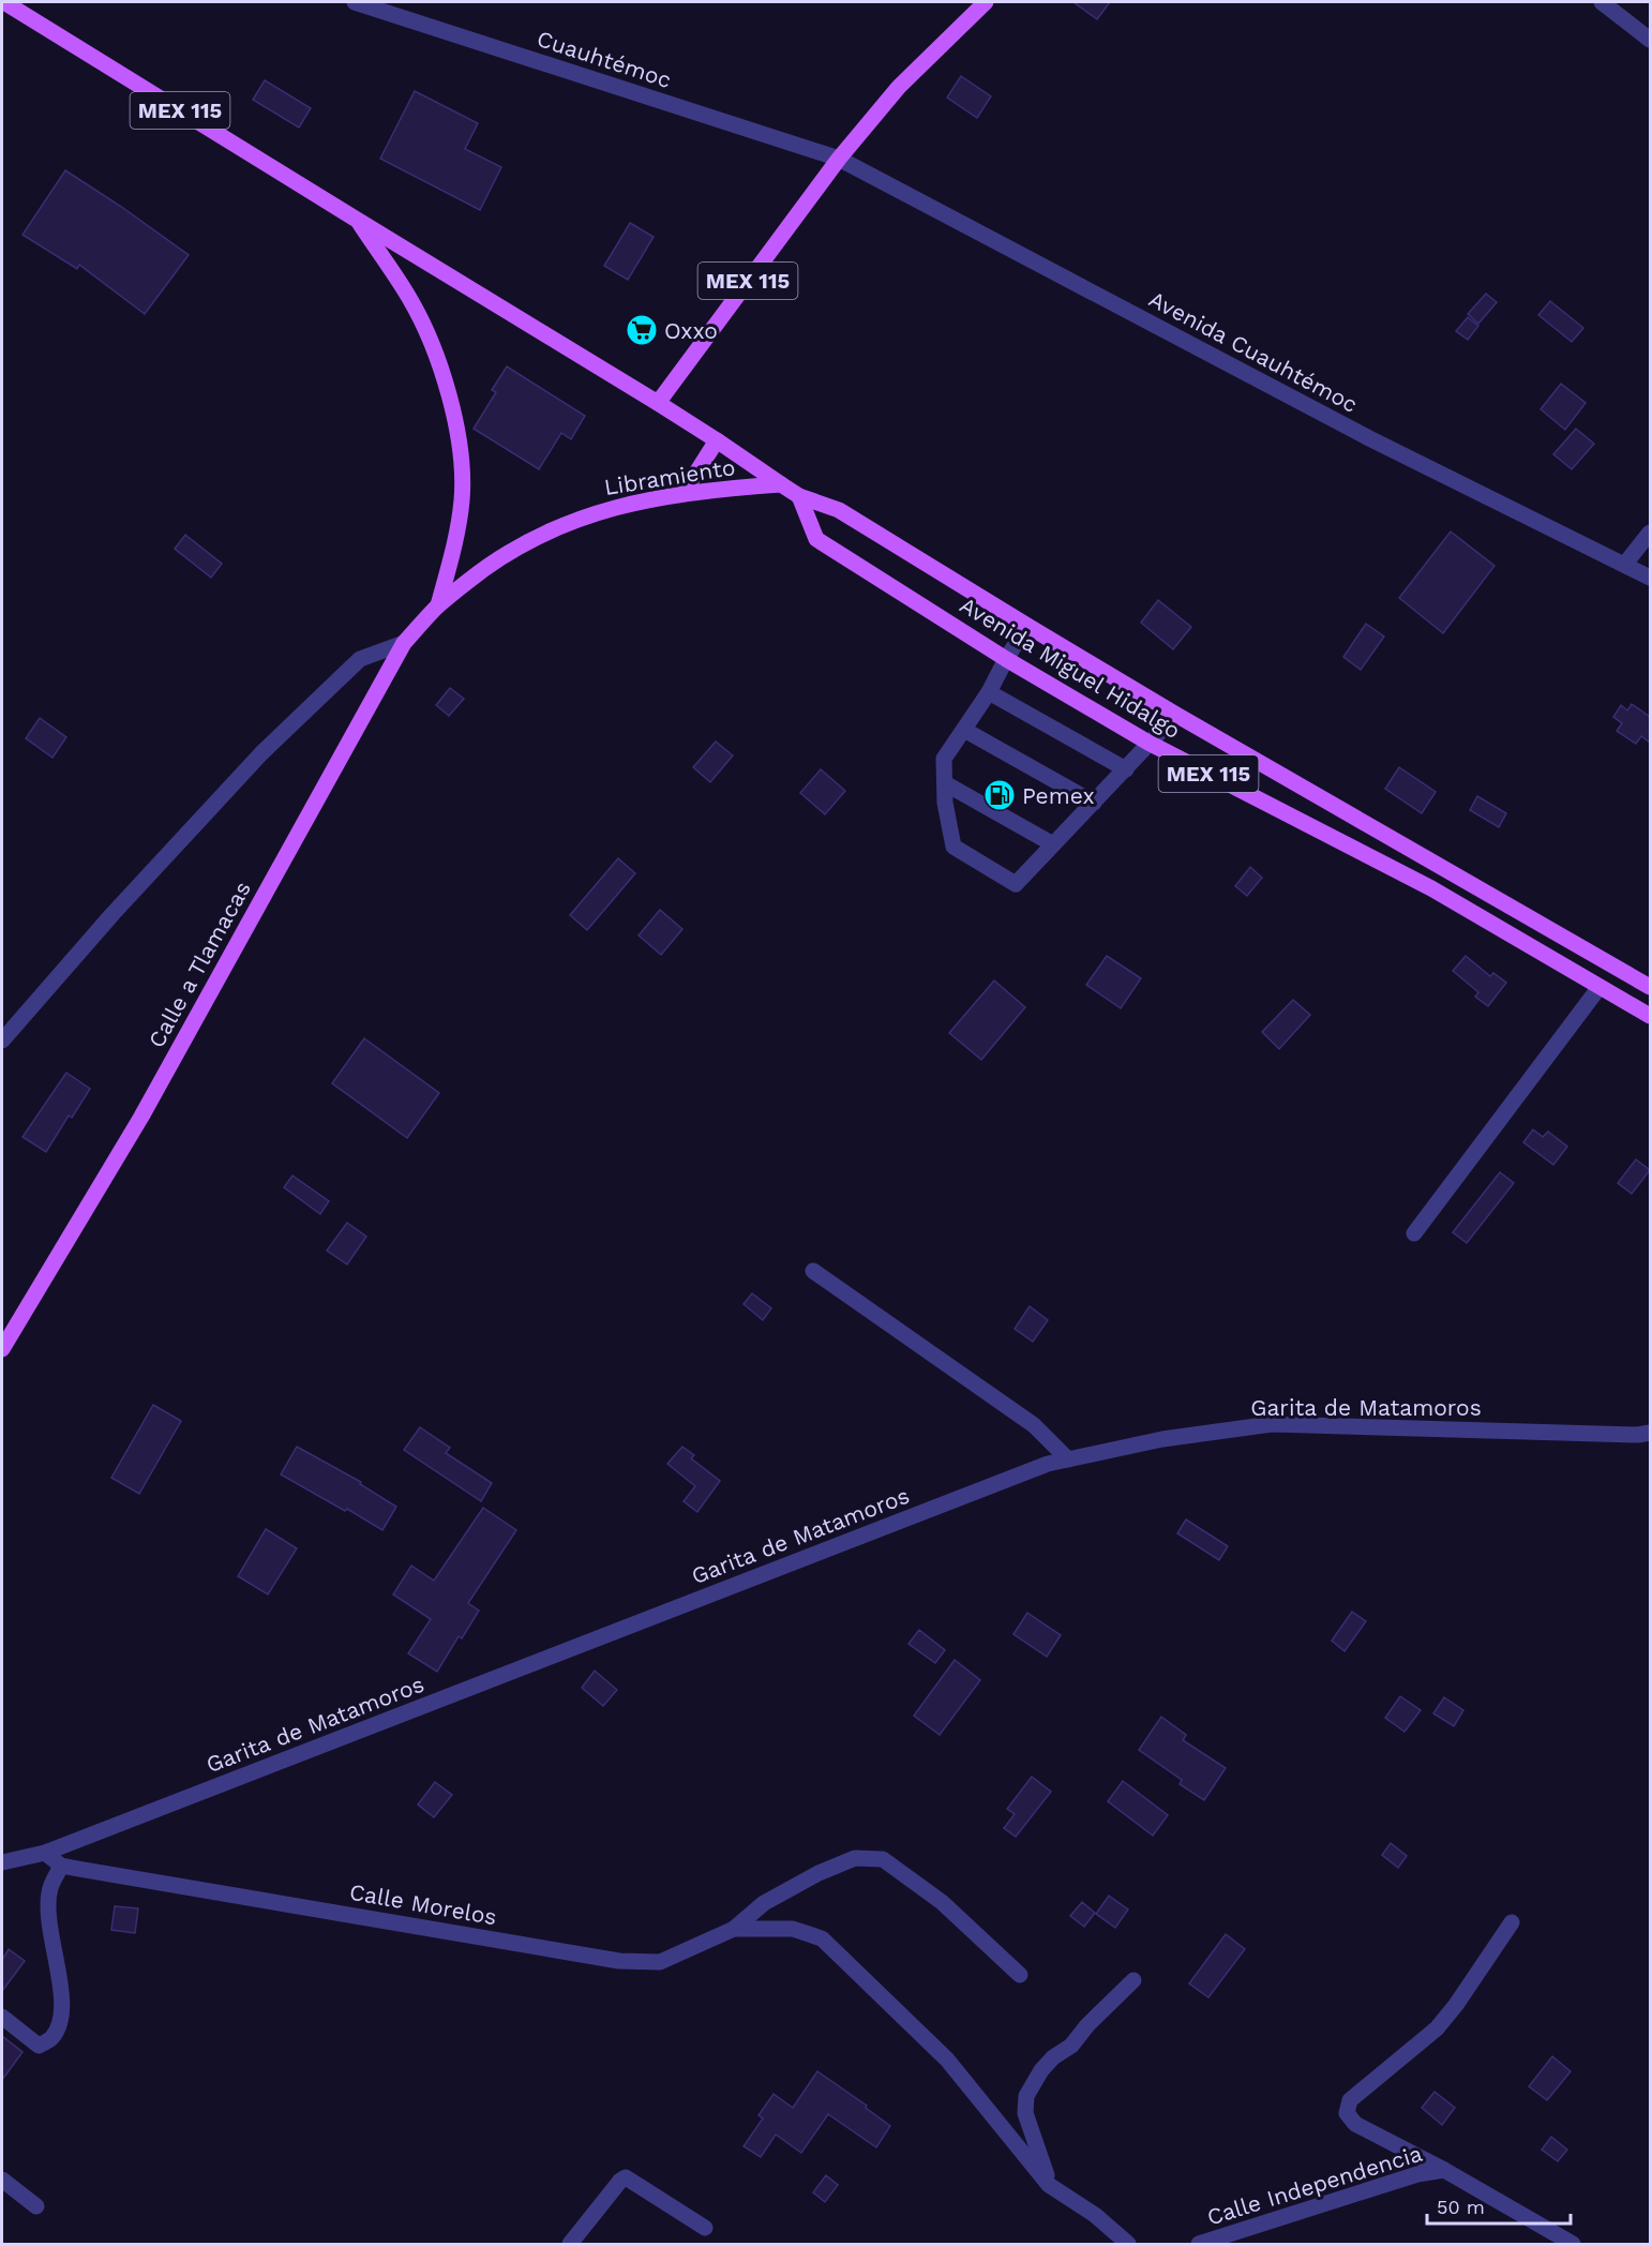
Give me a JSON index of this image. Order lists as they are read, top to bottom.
{
  "streets": {
    "main road": [
      "MEX 115",
      "Libramiento",
      "Avenida Miguel Hidalgo",
      "Calle a Tlamacas"
    ],
    "street": [
      "Cuauhtémoc",
      "Avenida Cuauhtémoc",
      "Garita de Matamoros",
      "Calle Morelos",
      "Calle Independencia"
    ]
  },
  "crossings": [
    ["Cuauhtémoc", "MEX 115"],
    ["Cuauhtémoc", "Avenida Cuauhtémoc"],
    ["MEX 115", "Avenida Cuauhtémoc"],
    ["MEX 115", "Libramiento"],
    ["MEX 115", "Avenida Miguel Hidalgo"],
    ["MEX 115", "Calle a Tlamacas"],
    ["Libramiento", "Avenida Miguel Hidalgo"],
    ["Libramiento", "Calle a Tlamacas"],
    ["Garita de Matamoros", "Calle Morelos"]
  ],
  "places": {
    "supermarket": ["Oxxo"],
    "fuel station": ["Pemex"]
  },
  "scale_bar": "50 m"
}
